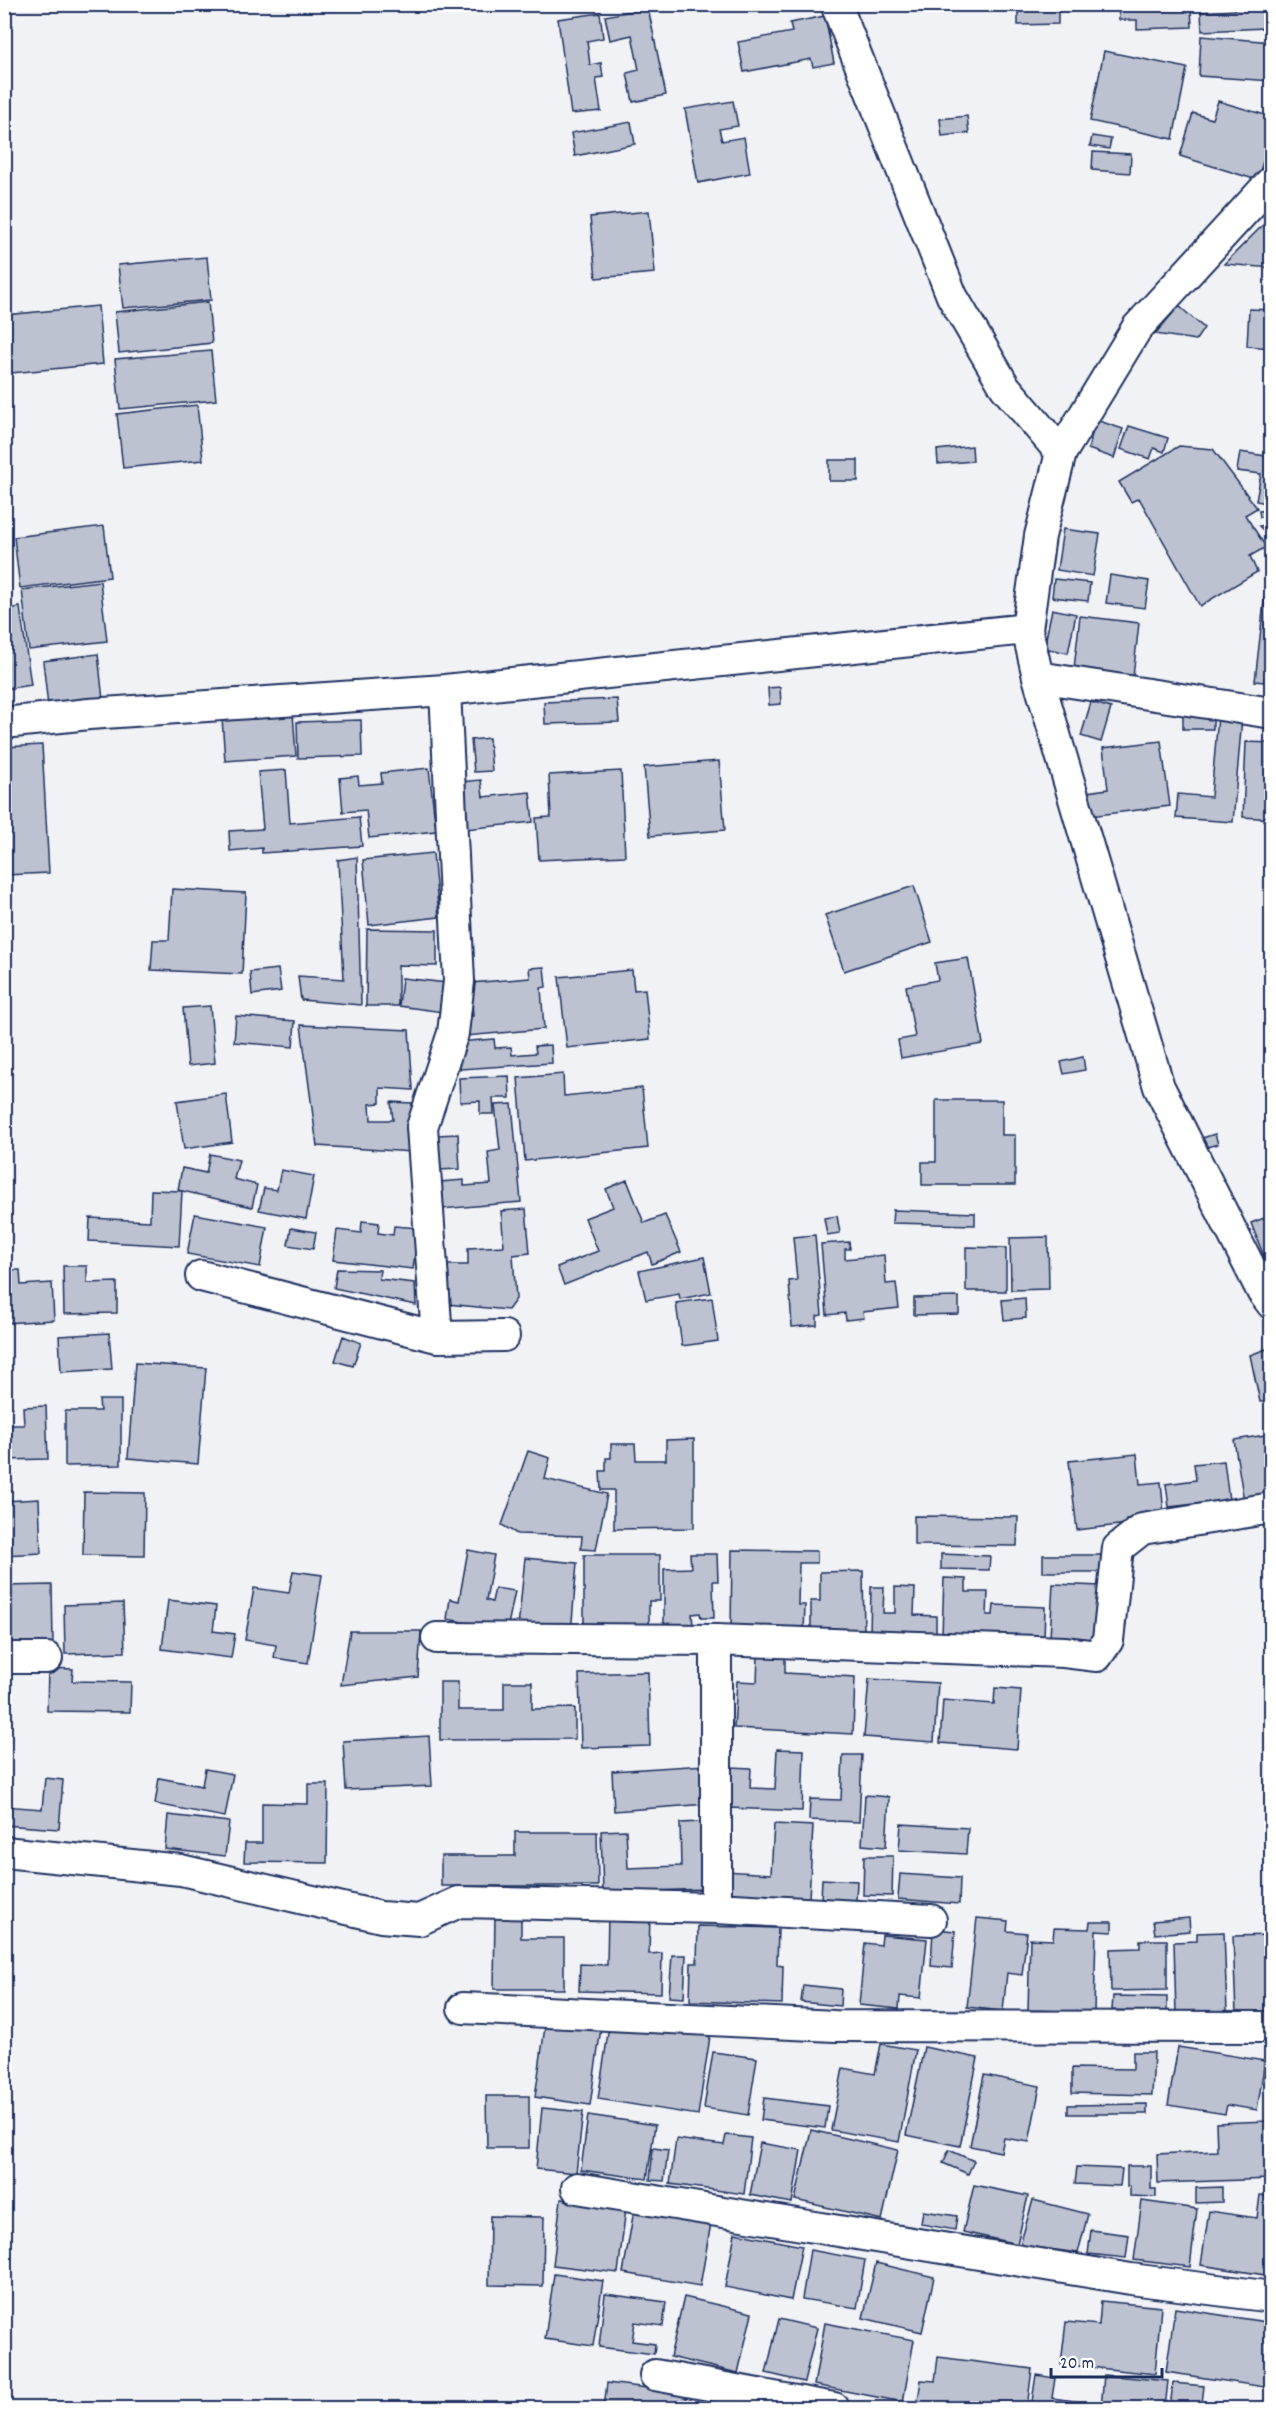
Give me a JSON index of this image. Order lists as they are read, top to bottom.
{
  "scale_bar": "20 m"
}
